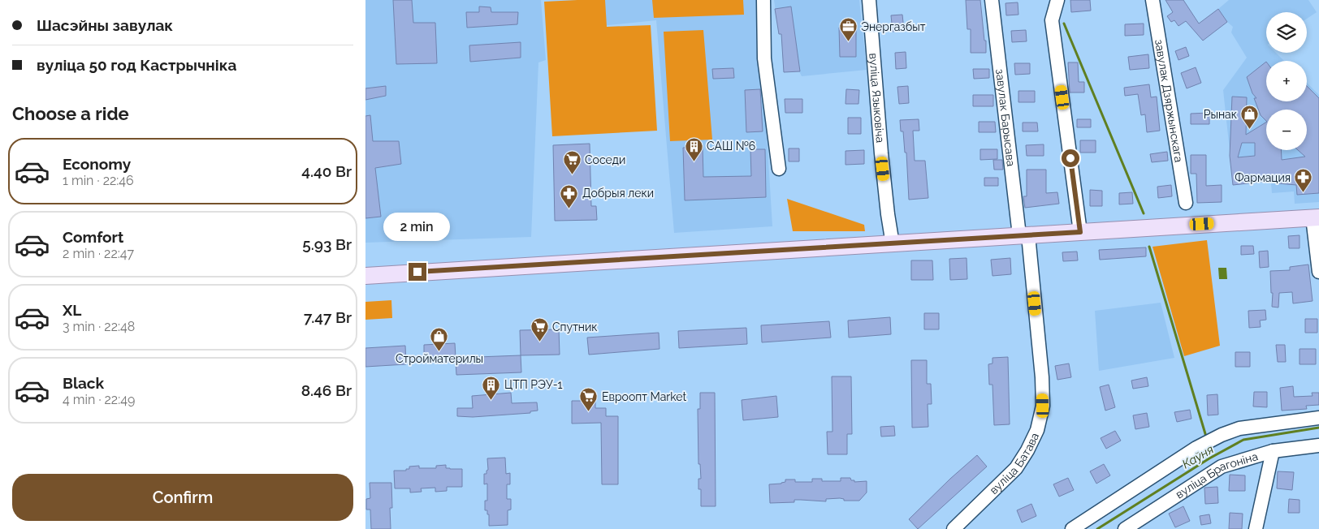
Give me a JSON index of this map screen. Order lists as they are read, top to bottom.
{
  "streets": {
    "street": [
      "вуліца Языковіча",
      "завулак Дзяржынскага",
      "завулак Барысава",
      "вуліца Батава",
      "вуліца Брагоніна"
    ]
  },
  "crossings": [
    ["завулак Барысава", "вуліца Батава"]
  ],
  "water": ["Каўня"],
  "places": {
    "office": ["Энергазбыт"],
    "shop": ["Рынак", "Стройматерилы"],
    "building": ["САШ №6", "ЦТП РЭУ-1"],
    "supermarket": ["Соседи", "Спутник", "Евроопт Market"],
    "pharmacy": ["Фармация", "Добрыя леки"]
  },
  "page": {
    "banner": ["Шасэйны завулак", "вуліца 50 год Кастрычніка"],
    "map_buttons": ["+", "−"],
    "heading": "Choose a ride",
    "list": [
      {
        "name": "Economy",
        "note": "1 min · 22:46",
        "value": "4.40 Br"
      },
      {
        "name": "Comfort",
        "note": "2 min · 22:47",
        "value": "5.93 Br"
      },
      {
        "name": "XL",
        "note": "3 min · 22:48",
        "value": "7.47 Br"
      },
      {
        "name": "Black",
        "note": "4 min · 22:49",
        "value": "8.46 Br"
      }
    ],
    "bubble": "2 min",
    "buttons": "Confirm"
  }
}
